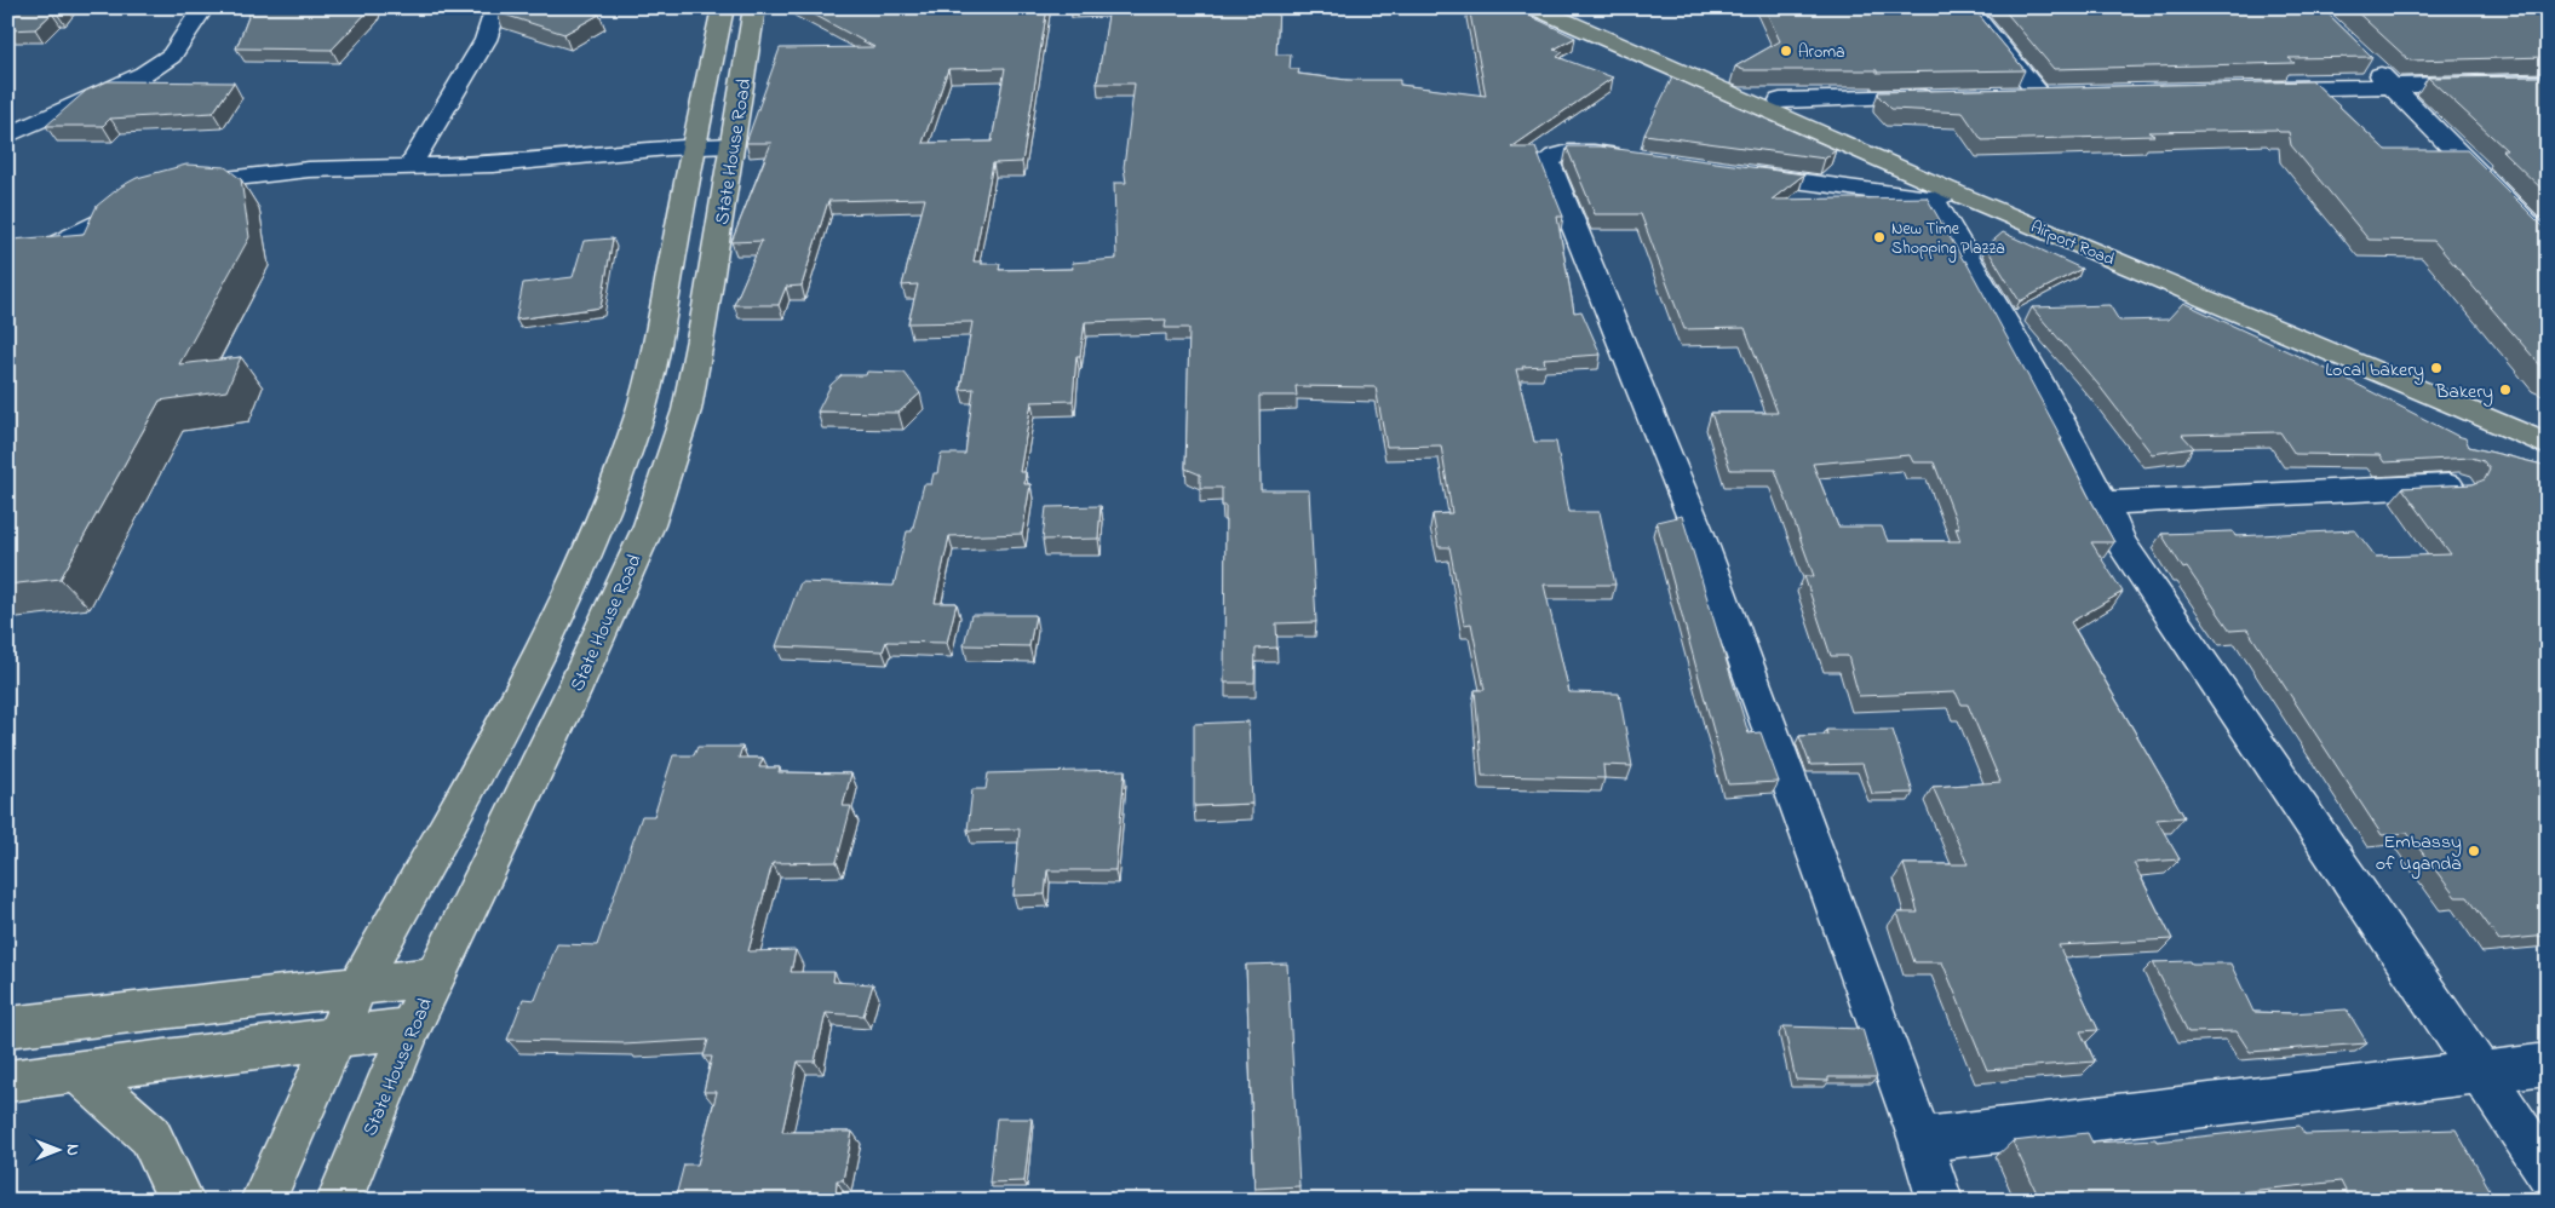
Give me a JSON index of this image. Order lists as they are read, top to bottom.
{
  "streets": {
    "main road": ["State House Road", "Airport Road"]
  },
  "places": [
    "Aroma",
    "New Time Shopping Plazza",
    "Local bakery",
    "Bakery",
    "Embassy of Uganda"
  ],
  "north": "right"
}
